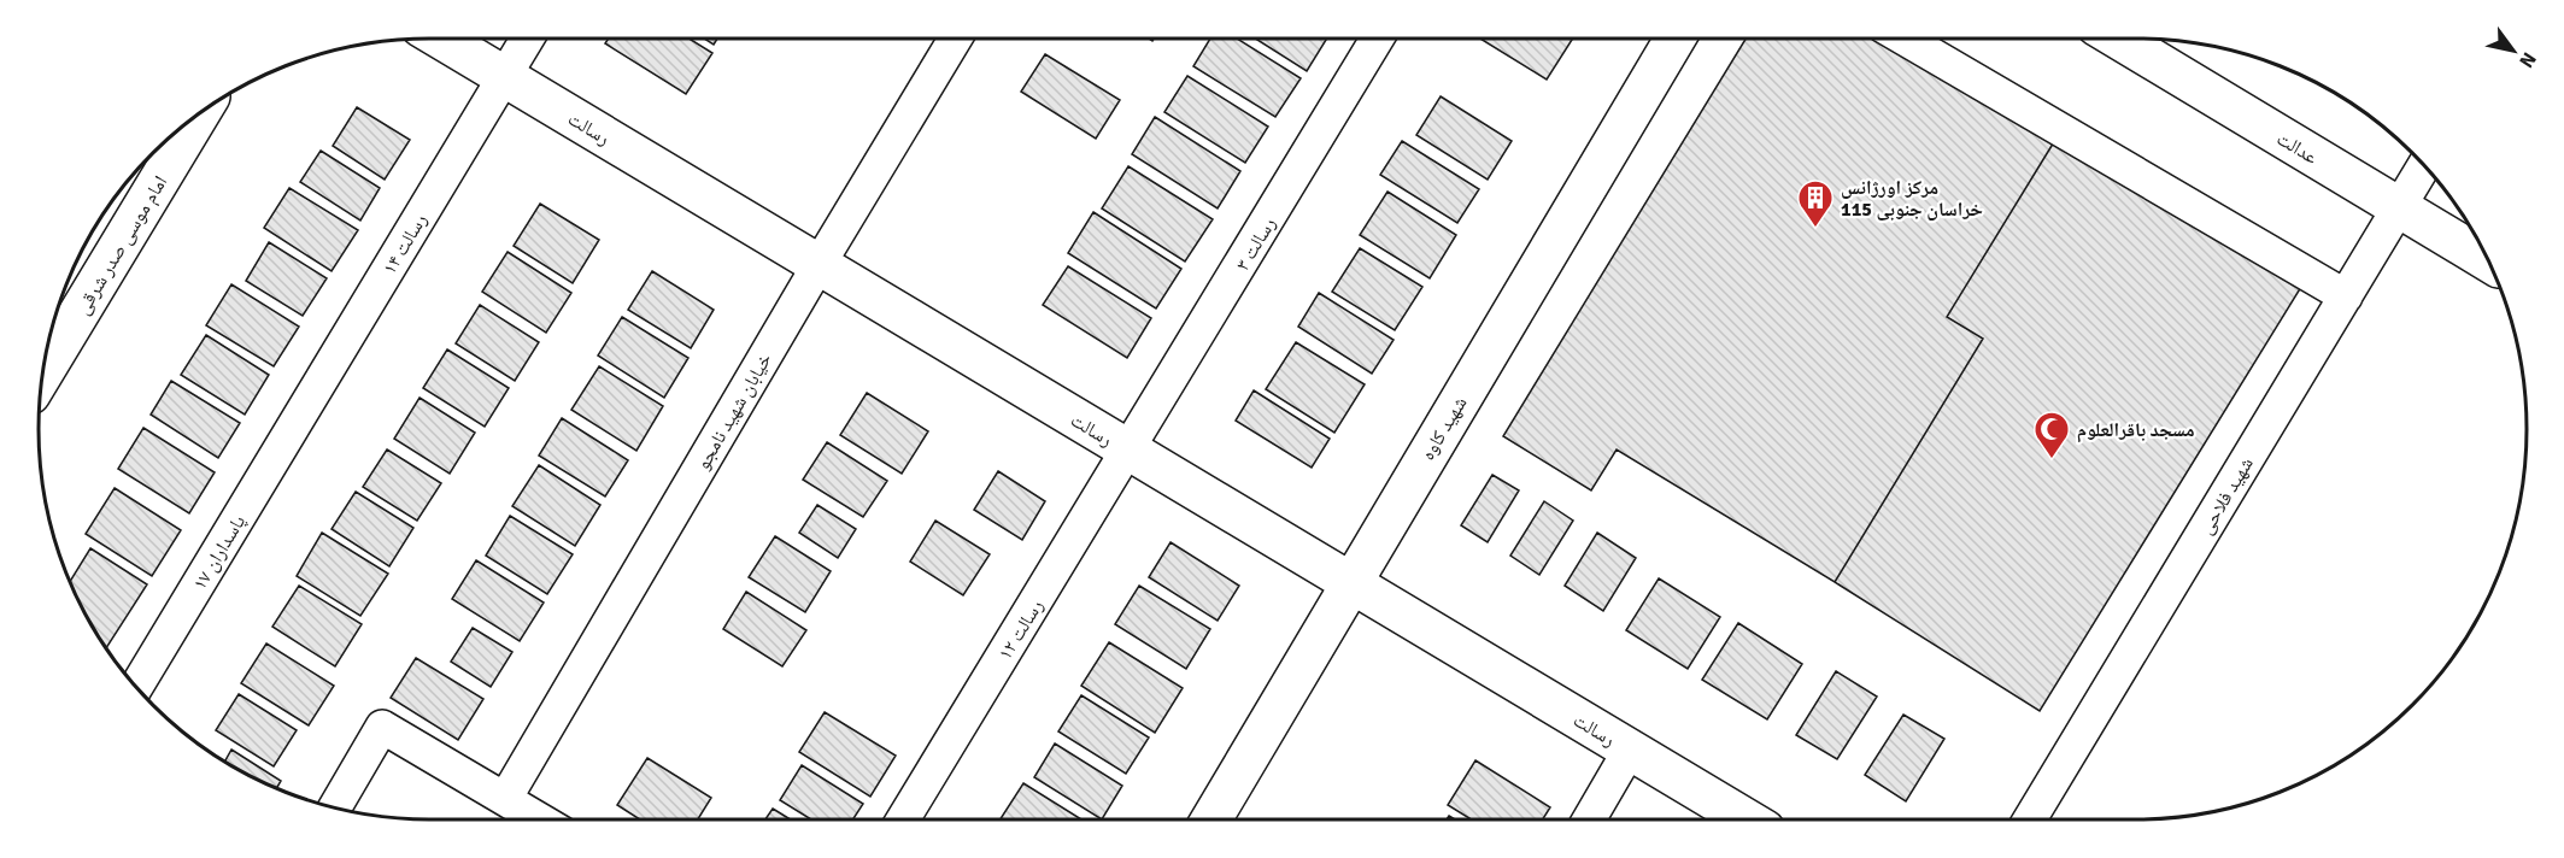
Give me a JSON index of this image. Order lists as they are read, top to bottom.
{
  "streets": {
    "street": [
      "رسالت",
      "عدالت",
      "رسالت ۱۴",
      "رسالت ۳",
      "امام موسی صدر شرقی",
      "خیابان شهید نامجو",
      "شهید کاوه",
      "شهید فلاحی",
      "پاسداران ۱۷",
      "رسالت ۱۲"
    ]
  },
  "crossings": [
    ["رسالت", "رسالت ۱۴"],
    ["رسالت", "رسالت ۳"],
    ["رسالت", "خیابان شهید نامجو"],
    ["رسالت", "شهید کاوه"],
    ["رسالت", "رسالت ۱۲"],
    ["عدالت", "شهید فلاحی"],
    ["رسالت ۱۴", "پاسداران ۱۷"],
    ["رسالت ۳", "رسالت ۱۲"]
  ],
  "places": {
    "building": ["مرکز اورژانس 115 خراسان جنوبی"],
    "mosque": ["مسجد باقرالعلوم"]
  },
  "north": "bottom right"
}
